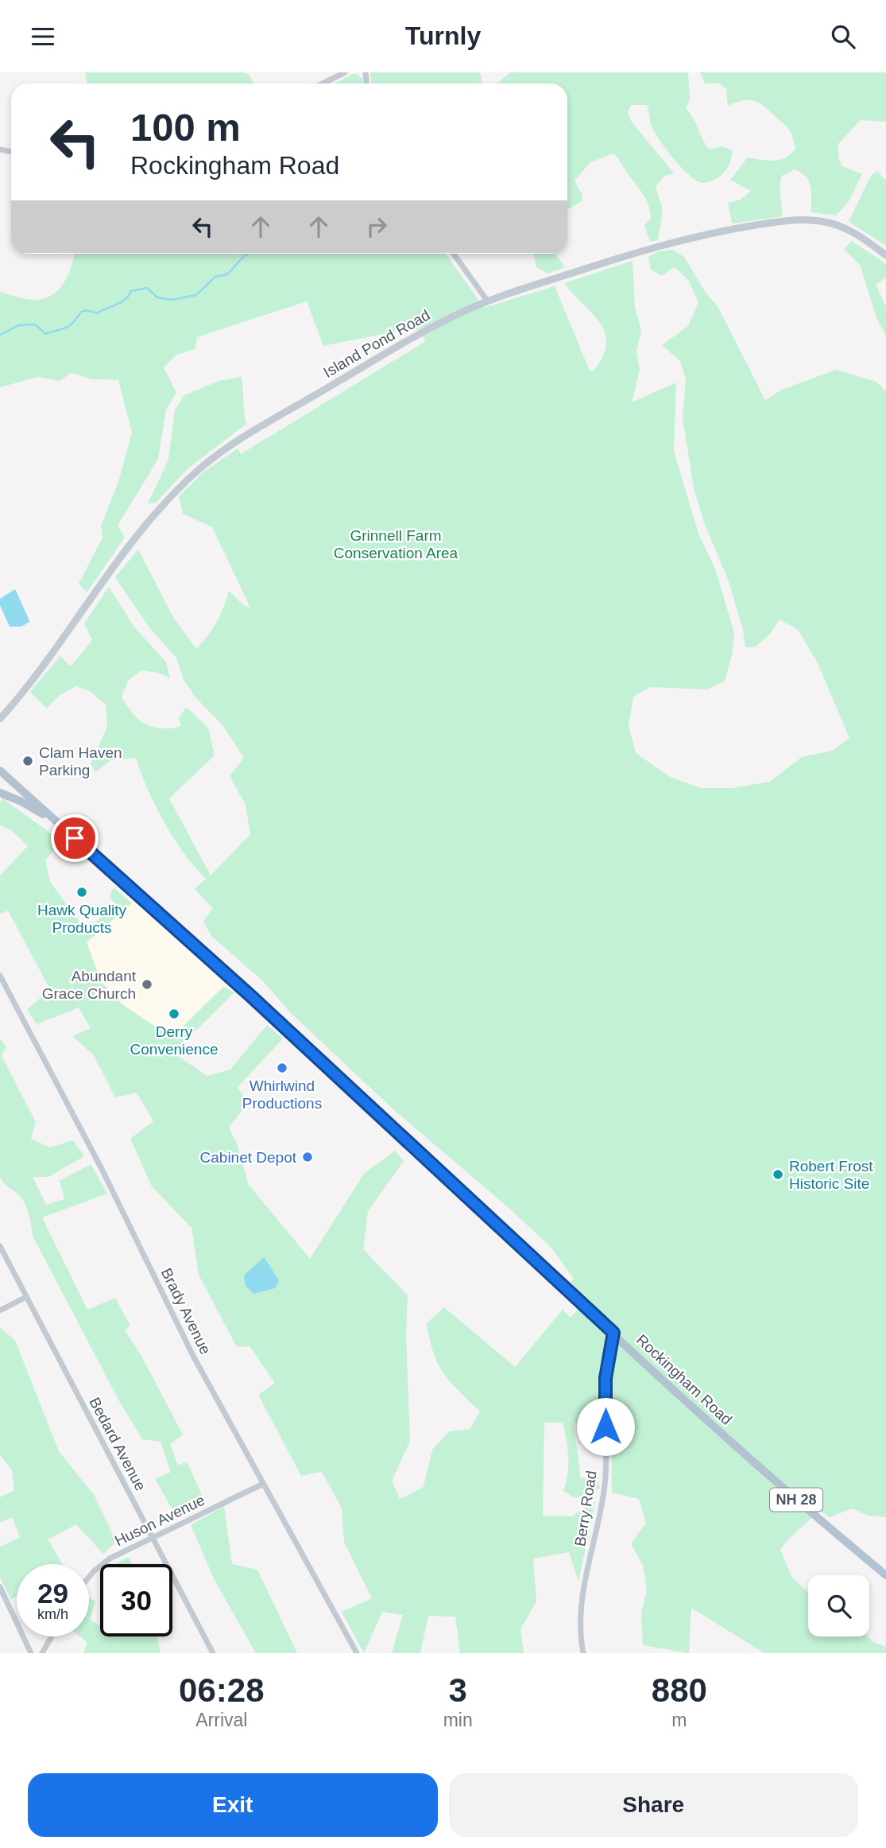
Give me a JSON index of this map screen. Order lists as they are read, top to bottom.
{
  "streets": {
    "main road": ["Rockingham Road", "NH 28"],
    "street": [
      "Island Pond Road",
      "Brady Avenue",
      "Bedard Avenue",
      "Berry Road",
      "Huson Avenue"
    ]
  },
  "crossings": [
    ["Brady Avenue", "Huson Avenue"],
    ["Rockingham Road", "NH 28"],
    ["Rockingham Road", "Berry Road"],
    ["Bedard Avenue", "Huson Avenue"]
  ],
  "parks": ["Grinnell Farm Conservation Area"],
  "places": [
    "Clam Haven Parking",
    "Hawk Quality Products",
    "Abundant Grace Church",
    "Derry Convenience",
    "Whirlwind Productions",
    "Cabinet Depot",
    "Robert Frost Historic Site"
  ],
  "page": {
    "header": "Turnly",
    "turn": ["100 m", "Rockingham Road"],
    "speed": "29 km/h",
    "limit": "30",
    "eta": [
      "06:28",
      "Arrival",
      "3",
      "min",
      "880",
      "m"
    ],
    "buttons": ["Exit", "Share"]
  }
}
